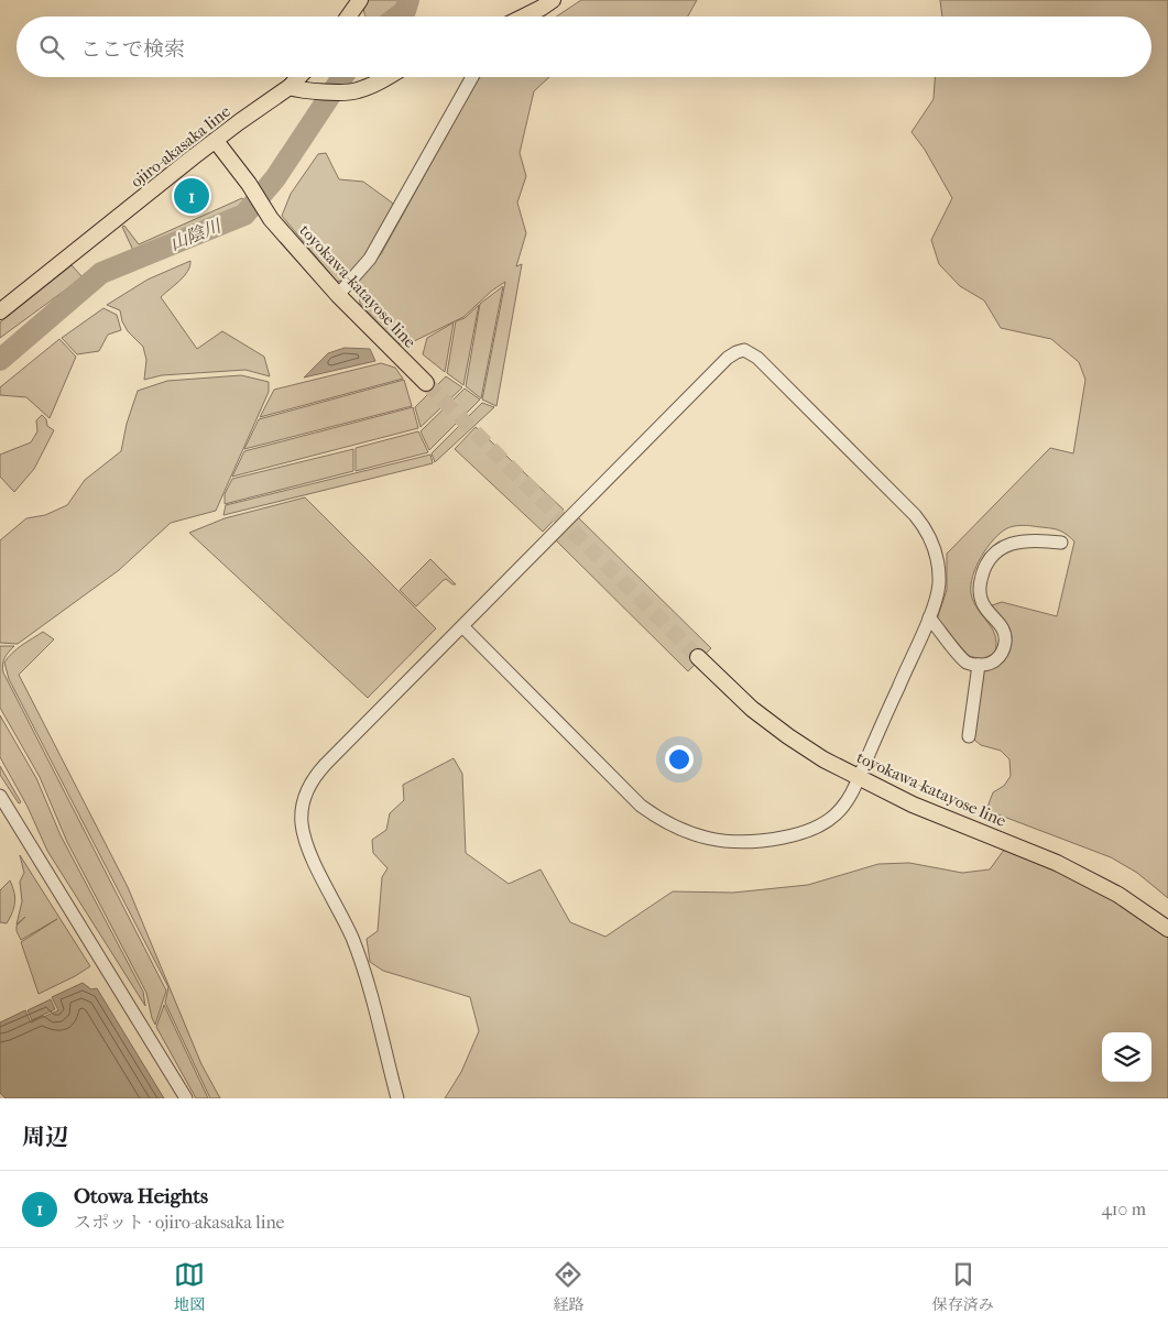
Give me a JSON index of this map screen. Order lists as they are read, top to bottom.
{
  "streets": {
    "main road": ["ojiro-akasaka line", "toyokawa-katayose line"]
  },
  "crossings": [
    ["ojiro-akasaka line", "toyokawa-katayose line"]
  ],
  "water": ["山陰川"],
  "page": {
    "search": "ここで検索",
    "pins": "1",
    "heading": "周辺",
    "list": [
      {
        "mark": "1",
        "name": "Otowa Heights",
        "note": "スポット · ojiro-akasaka line",
        "value": "410 m"
      }
    ],
    "nav": ["地図", "経路", "保存済み"]
  }
}
